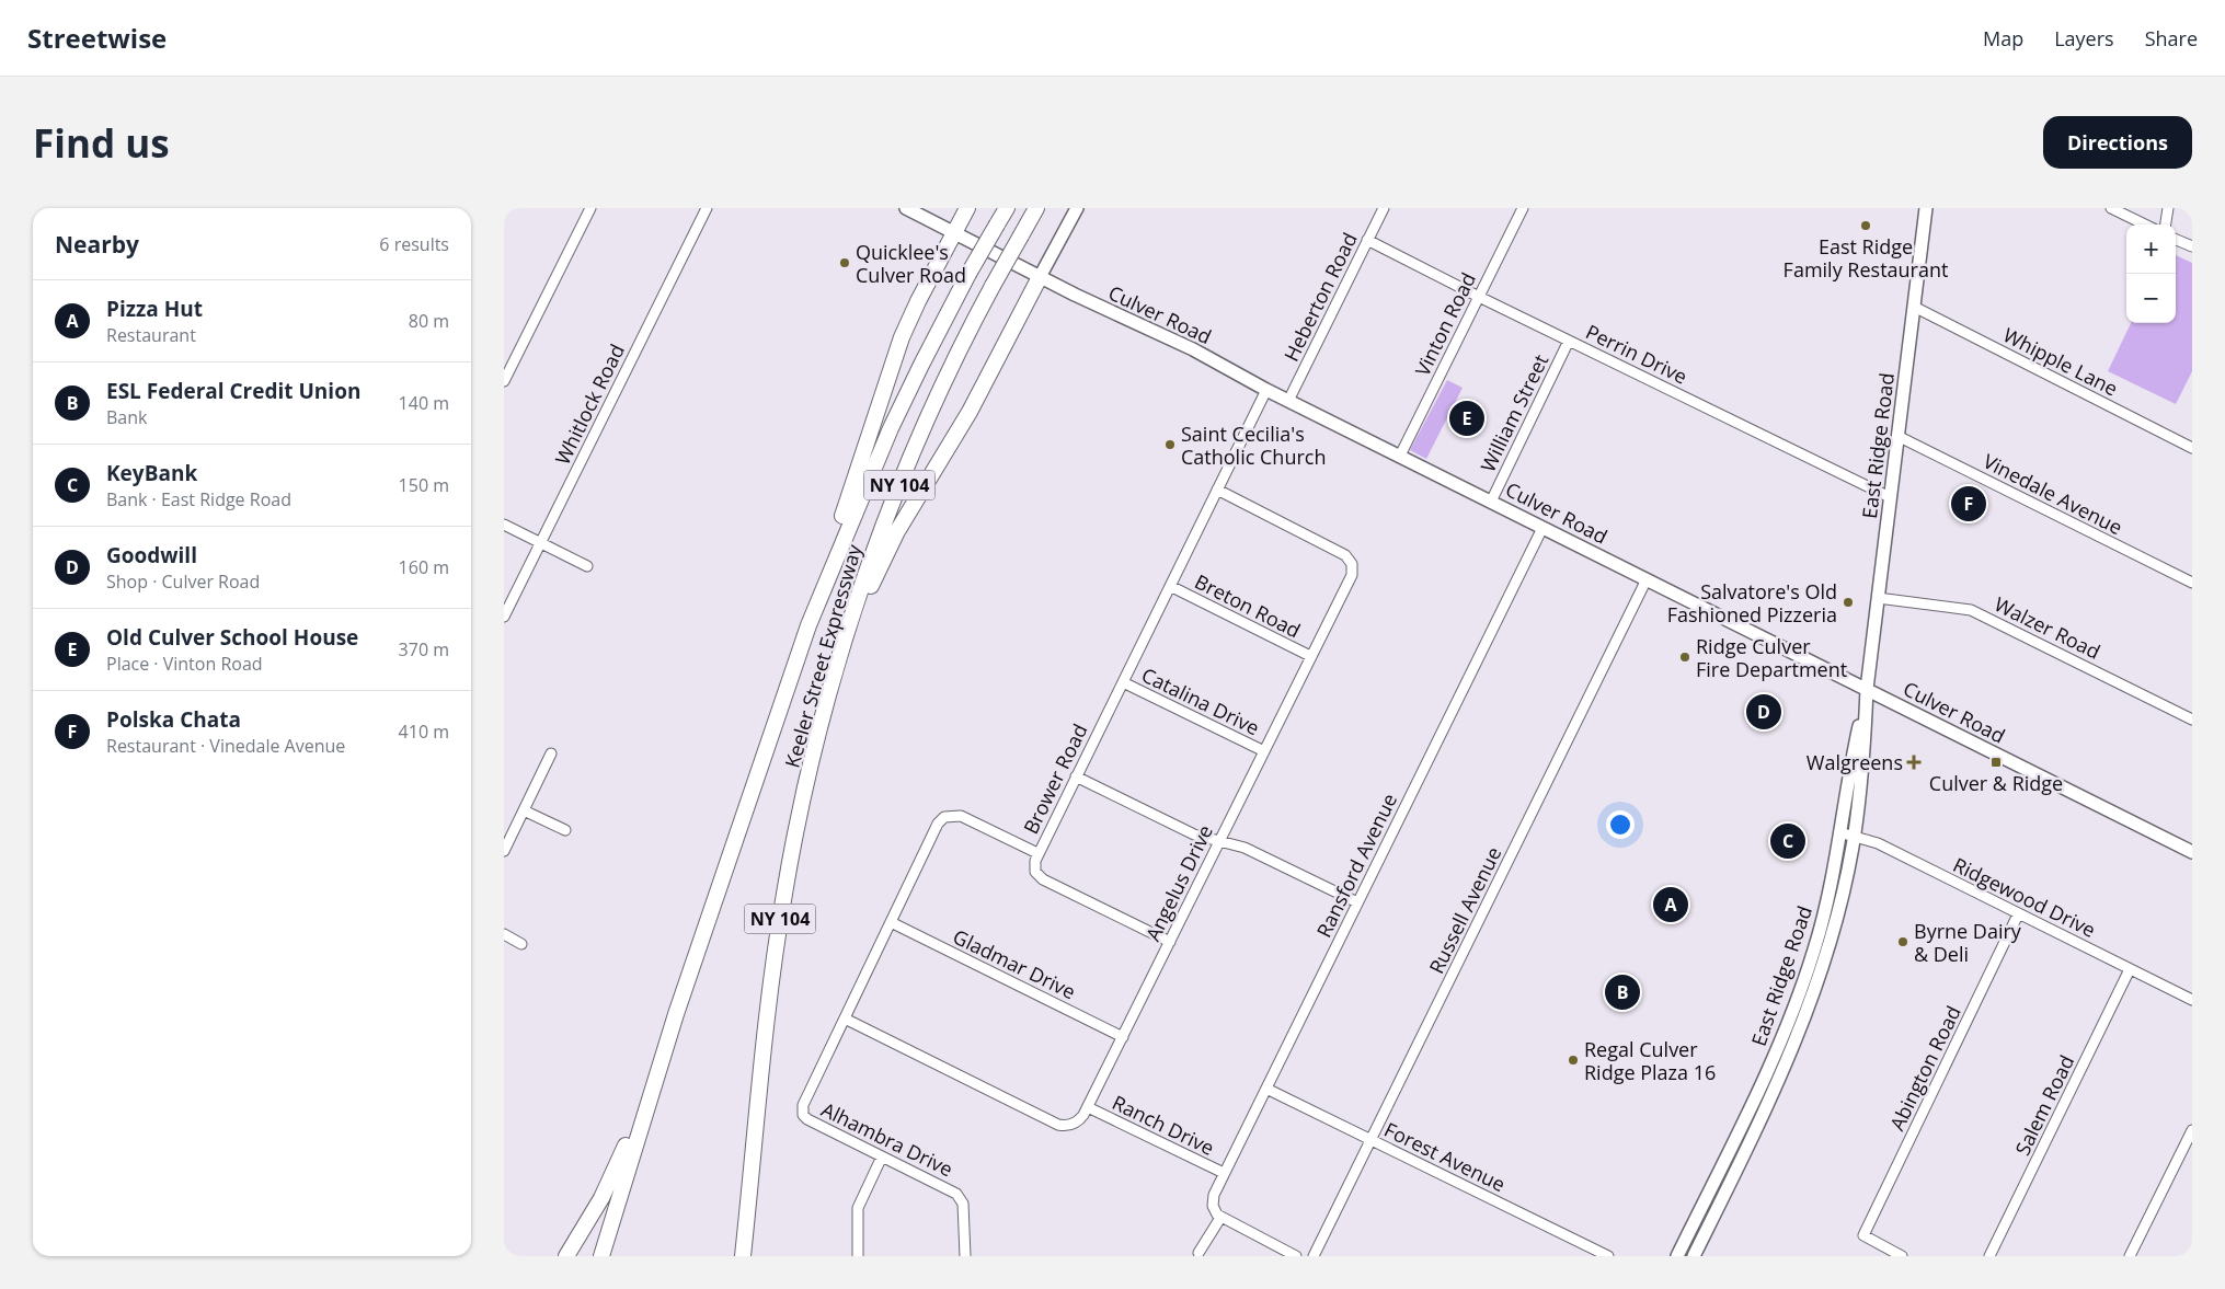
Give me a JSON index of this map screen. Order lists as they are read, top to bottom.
{
  "streets": {
    "highway": ["NY 104", "Keeler Street Expressway"],
    "main road": ["Culver Road", "East Ridge Road"],
    "street": [
      "Heberton Road",
      "Vinton Road",
      "Perrin Drive",
      "Whipple Lane",
      "Whitlock Road",
      "William Street",
      "Vinedale Avenue",
      "Breton Road",
      "Walzer Road",
      "Catalina Drive",
      "Brower Road",
      "Ransford Avenue",
      "Angelus Drive",
      "Ridgewood Drive",
      "Russell Avenue",
      "Gladmar Drive",
      "Abington Road",
      "Salem Road",
      "Ranch Drive",
      "Alhambra Drive",
      "Forest Avenue"
    ]
  },
  "crossings": [
    ["Heberton Road", "Culver Road"],
    ["Heberton Road", "Perrin Drive"],
    ["Culver Road", "Vinton Road"],
    ["Culver Road", "William Street"],
    ["Culver Road", "East Ridge Road"],
    ["Culver Road", "Brower Road"],
    ["Culver Road", "Ransford Avenue"],
    ["Culver Road", "Russell Avenue"],
    ["Vinton Road", "Perrin Drive"],
    ["Perrin Drive", "William Street"],
    ["Perrin Drive", "East Ridge Road"],
    ["Whipple Lane", "East Ridge Road"],
    ["East Ridge Road", "Vinedale Avenue"],
    ["East Ridge Road", "Walzer Road"],
    ["East Ridge Road", "Ridgewood Drive"],
    ["NY 104", "Keeler Street Expressway"],
    ["Breton Road", "Brower Road"],
    ["Breton Road", "Angelus Drive"],
    ["Catalina Drive", "Brower Road"],
    ["Catalina Drive", "Angelus Drive"],
    ["Brower Road", "Angelus Drive"],
    ["Brower Road", "Gladmar Drive"],
    ["Brower Road", "Alhambra Drive"],
    ["Ransford Avenue", "Ranch Drive"],
    ["Ransford Avenue", "Forest Avenue"],
    ["Angelus Drive", "Gladmar Drive"],
    ["Angelus Drive", "Ranch Drive"],
    ["Ridgewood Drive", "Abington Road"],
    ["Ridgewood Drive", "Salem Road"],
    ["Russell Avenue", "Forest Avenue"]
  ],
  "places": {
    "other": [
      "East Ridge Family Restaurant",
      "Quicklee's Culver Road",
      "Saint Cecilia's Catholic Church",
      "Salvatore's Old Fashioned Pizzeria",
      "Ridge Culver Fire Department",
      "Byrne Dairy & Deli",
      "Regal Culver Ridge Plaza 16"
    ],
    "health": ["Walgreens"],
    "transit": ["Culver & Ridge"]
  },
  "page": {
    "header": "Streetwise",
    "nav": ["Map", "Layers", "Share"],
    "buttons": "Directions",
    "title": "Find us",
    "heading": ["Nearby", "6 results"],
    "map_buttons": ["+", "−"],
    "list": [
      {
        "mark": "A",
        "name": "Pizza Hut",
        "note": "Restaurant",
        "value": "80 m"
      },
      {
        "mark": "B",
        "name": "ESL Federal Credit Union",
        "note": "Bank",
        "value": "140 m"
      },
      {
        "mark": "C",
        "name": "KeyBank",
        "note": "Bank · East Ridge Road",
        "value": "150 m"
      },
      {
        "mark": "D",
        "name": "Goodwill",
        "note": "Shop · Culver Road",
        "value": "160 m"
      },
      {
        "mark": "E",
        "name": "Old Culver School House",
        "note": "Place · Vinton Road",
        "value": "370 m"
      },
      {
        "mark": "F",
        "name": "Polska Chata",
        "note": "Restaurant · Vinedale Avenue",
        "value": "410 m"
      }
    ],
    "pins": [
      "E",
      "F",
      "D",
      "C",
      "A",
      "B"
    ]
  }
}
